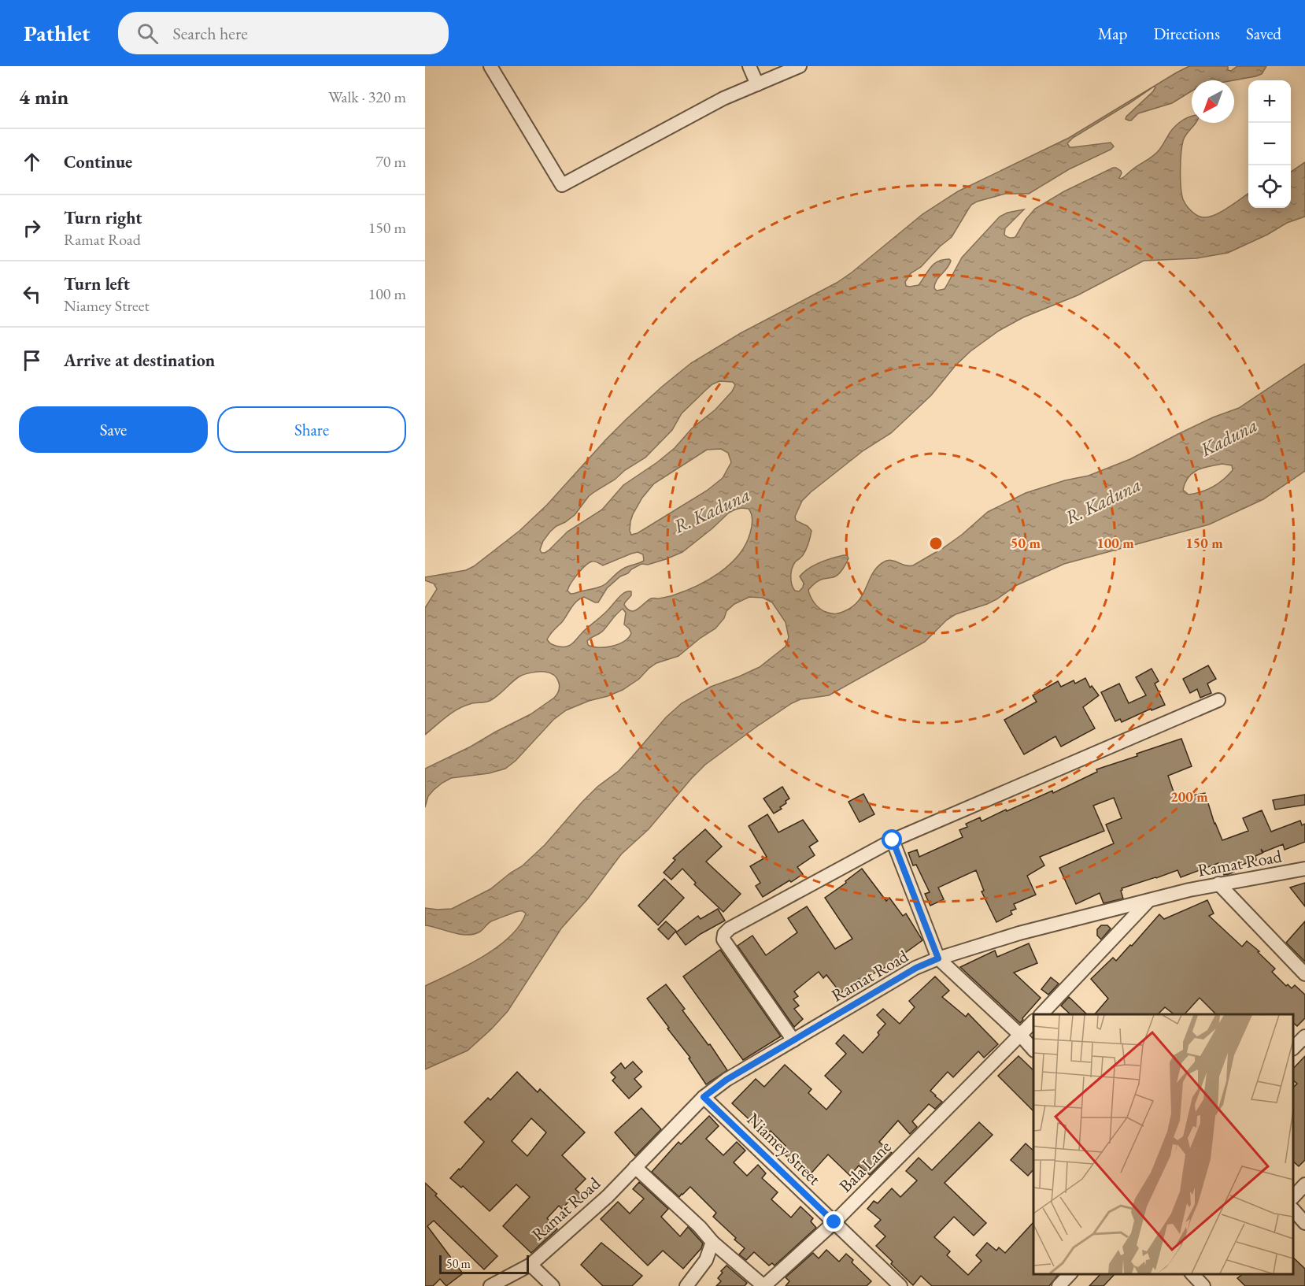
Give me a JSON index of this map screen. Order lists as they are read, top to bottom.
{
  "streets": {
    "street": ["Ramat Road", "Niamey Street", "Bala Lane"]
  },
  "crossings": [
    ["Ramat Road", "Niamey Street"],
    ["Ramat Road", "Bala Lane"],
    ["Niamey Street", "Bala Lane"]
  ],
  "water": ["Kaduna", "R. Kaduna"],
  "scale_bar": "50 m",
  "north": "bottom left",
  "page": {
    "header": "Pathlet",
    "search": "Search here",
    "nav": ["Map", "Directions", "Saved"],
    "heading": ["4 min", "Walk · 320 m"],
    "map_buttons": ["+", "−"],
    "list": [
      ["Continue", "70 m"],
      ["Turn right", "Ramat Road", "150 m"],
      ["Turn left", "Niamey Street", "100 m"],
      "Arrive at destination"
    ],
    "buttons": ["Save", "Share"],
    "scale": "50 m"
  },
  "rings": [
    "50 m",
    "100 m",
    "150 m",
    "200 m"
  ]
}
